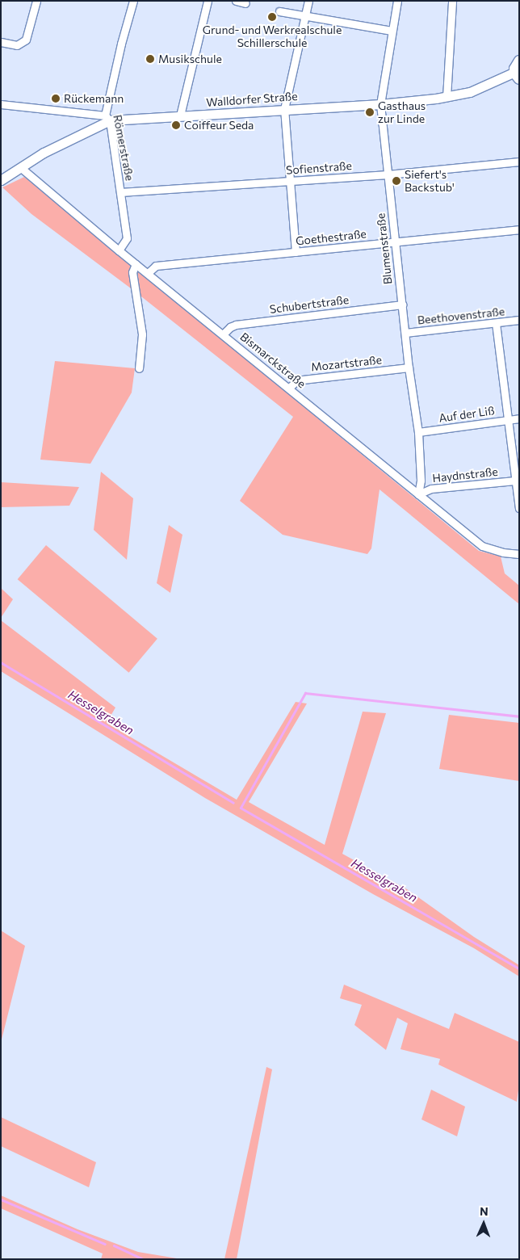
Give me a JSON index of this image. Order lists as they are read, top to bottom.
{
  "streets": {
    "street": [
      "Walldorfer Straße",
      "Römerstraße",
      "Sofienstraße",
      "Goethestraße",
      "Blumenstraße",
      "Schubertstraße",
      "Beethovenstraße",
      "Bismarckstraße",
      "Mozartstraße",
      "Auf der Liß",
      "Haydnstraße"
    ]
  },
  "crossings": [
    ["Walldorfer Straße", "Römerstraße"],
    ["Walldorfer Straße", "Blumenstraße"],
    ["Walldorfer Straße", "Bismarckstraße"],
    ["Römerstraße", "Sofienstraße"],
    ["Römerstraße", "Bismarckstraße"],
    ["Sofienstraße", "Blumenstraße"],
    ["Goethestraße", "Blumenstraße"],
    ["Goethestraße", "Bismarckstraße"],
    ["Blumenstraße", "Schubertstraße"],
    ["Blumenstraße", "Beethovenstraße"],
    ["Blumenstraße", "Bismarckstraße"],
    ["Blumenstraße", "Mozartstraße"],
    ["Blumenstraße", "Auf der Liß"],
    ["Blumenstraße", "Haydnstraße"],
    ["Schubertstraße", "Bismarckstraße"],
    ["Bismarckstraße", "Mozartstraße"],
    ["Bismarckstraße", "Haydnstraße"]
  ],
  "water": ["Hesselgraben"],
  "places": [
    "Grund- und Werkrealschule Schillerschule",
    "Musikschule",
    "Rückemann",
    "Gasthaus zur Linde",
    "Coiffeur Seda",
    "Siefert's Backstub'"
  ],
  "north": "top"
}
